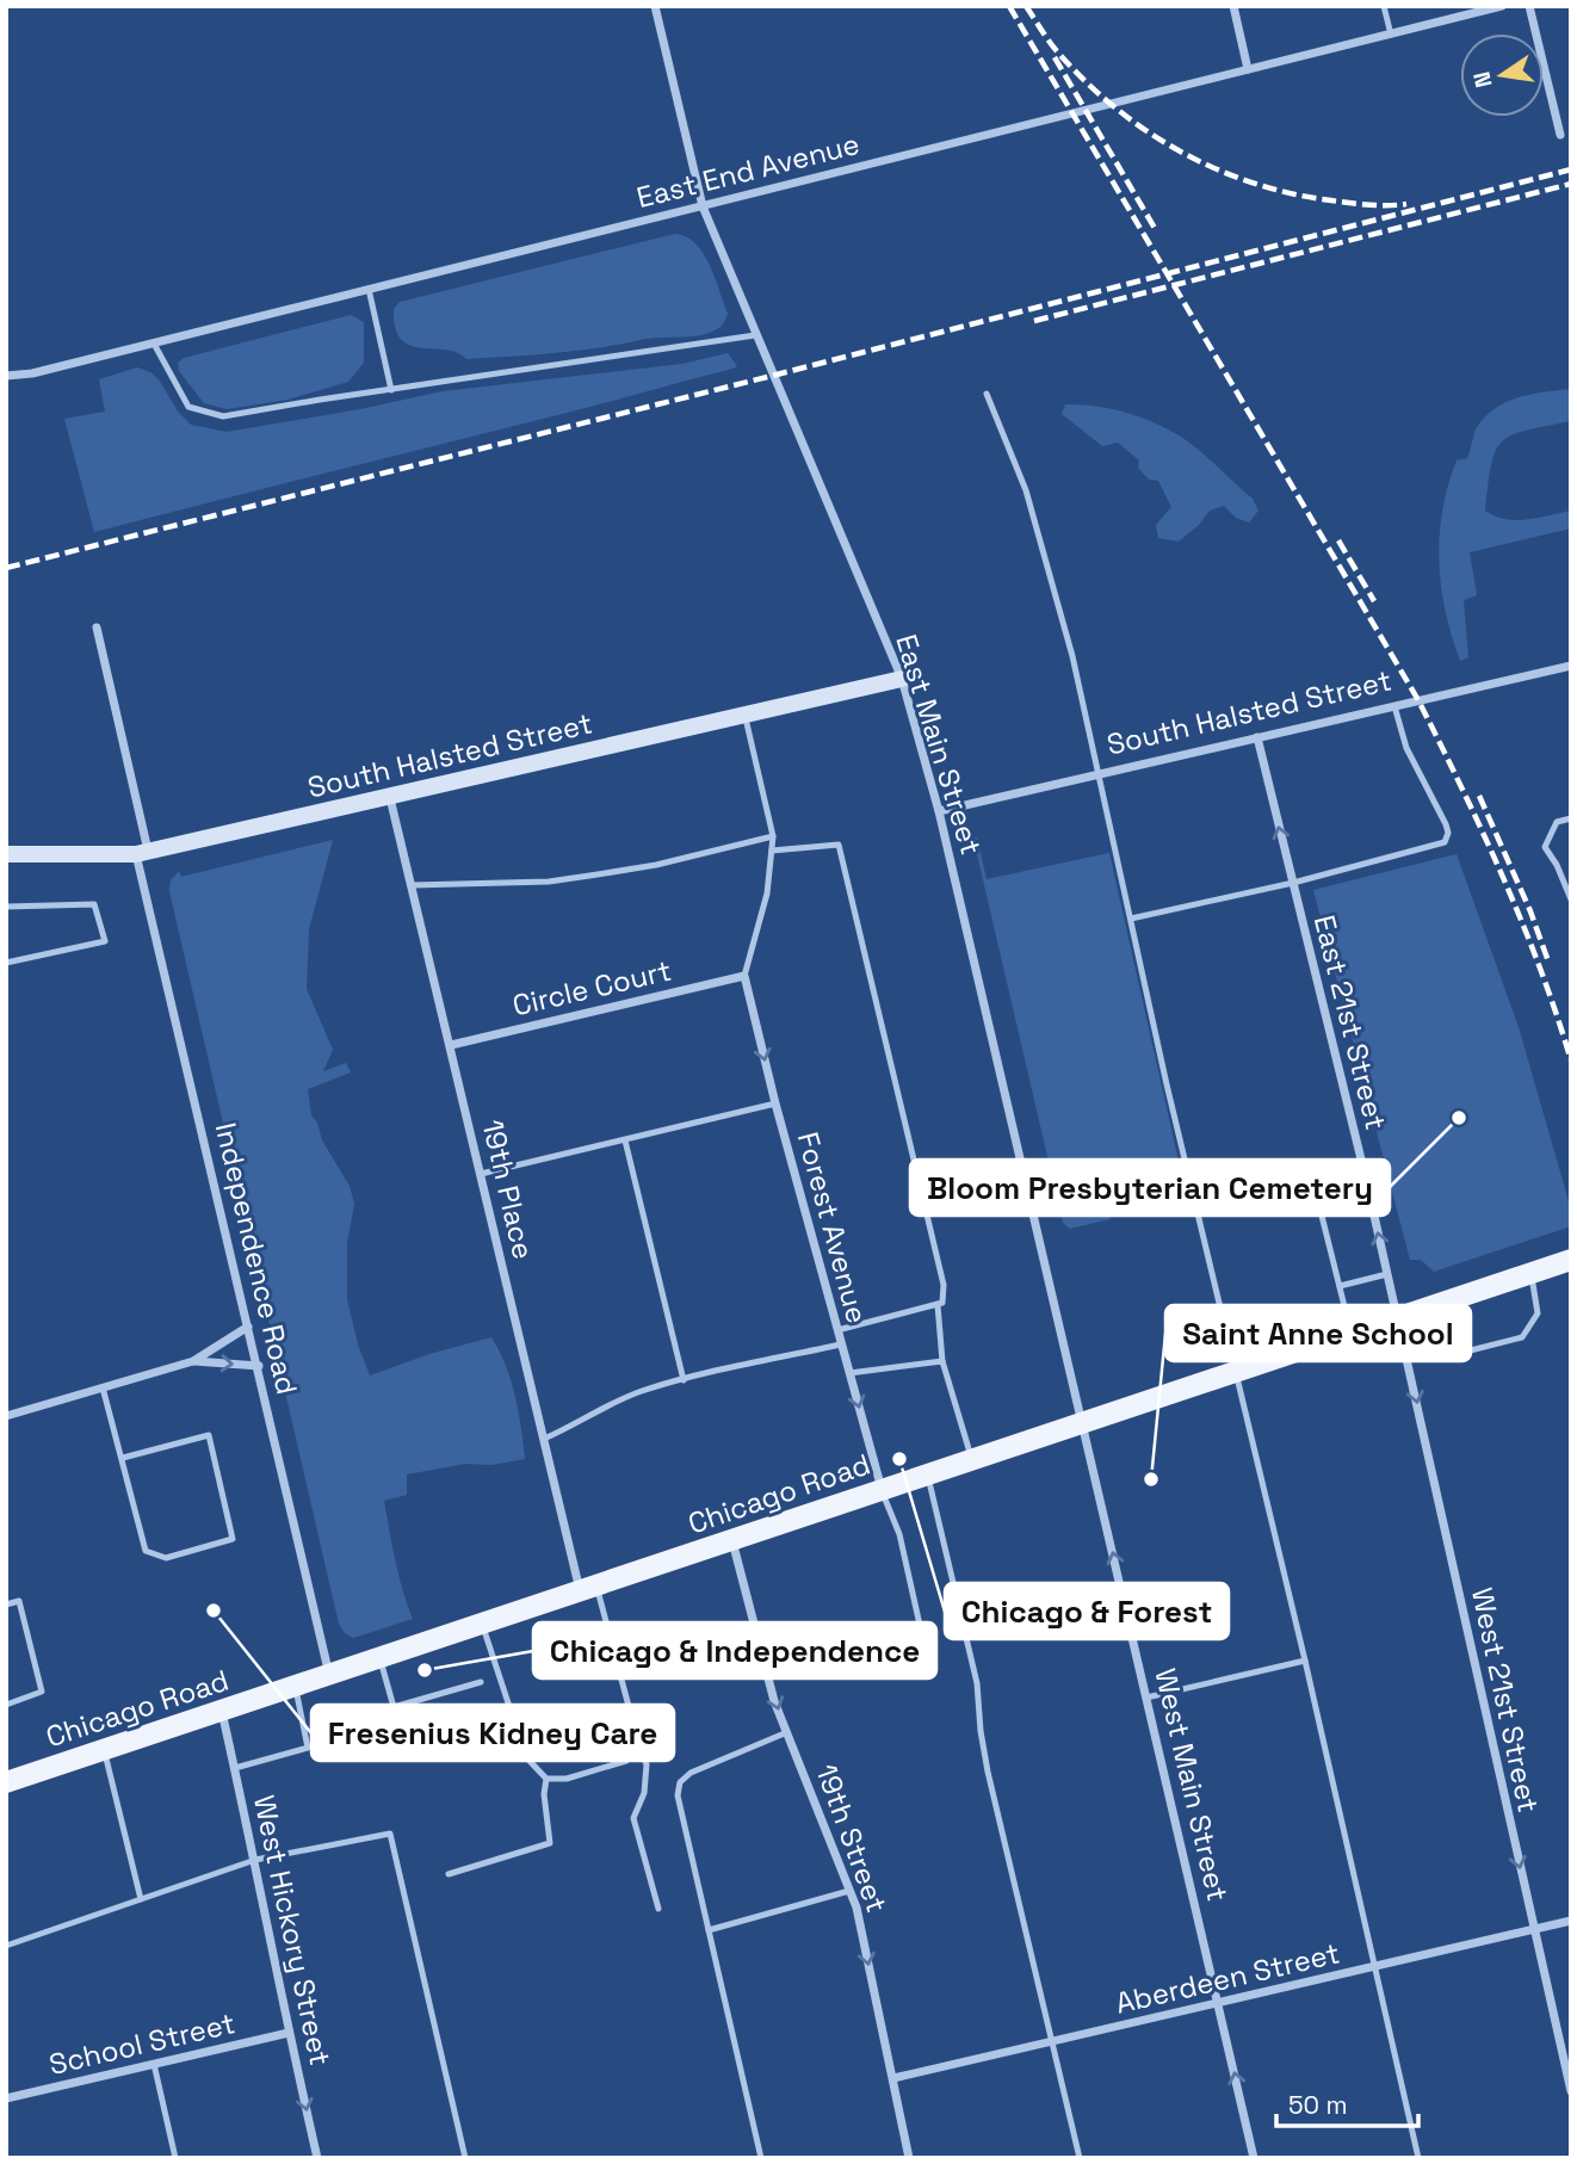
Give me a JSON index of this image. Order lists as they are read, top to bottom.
{
  "streets": {
    "main road": ["Chicago Road"],
    "street": [
      "East End Avenue",
      "South Halsted Street",
      "East Main Street",
      "Circle Court",
      "East 21st Street",
      "19th Place",
      "Forest Avenue",
      "Independence Road",
      "West 21st Street",
      "West Main Street",
      "19th Street",
      "West Hickory Street",
      "Aberdeen Street",
      "School Street"
    ]
  },
  "crossings": [
    ["East End Avenue", "East Main Street"],
    ["South Halsted Street", "East Main Street"],
    ["South Halsted Street", "East 21st Street"],
    ["South Halsted Street", "19th Place"],
    ["South Halsted Street", "Independence Road"],
    ["East Main Street", "Chicago Road"],
    ["East Main Street", "West Main Street"],
    ["Circle Court", "19th Place"],
    ["Circle Court", "Forest Avenue"],
    ["East 21st Street", "Chicago Road"],
    ["East 21st Street", "West 21st Street"],
    ["19th Place", "Chicago Road"],
    ["Forest Avenue", "Chicago Road"],
    ["Independence Road", "Chicago Road"],
    ["Chicago Road", "West 21st Street"],
    ["Chicago Road", "West Main Street"],
    ["Chicago Road", "19th Street"],
    ["Chicago Road", "West Hickory Street"],
    ["West 21st Street", "Aberdeen Street"],
    ["West Main Street", "Aberdeen Street"],
    ["19th Street", "Aberdeen Street"],
    ["West Hickory Street", "School Street"]
  ],
  "one_way": [
    "East 21st Street",
    "Forest Avenue",
    "West 21st Street",
    "West Main Street",
    "19th Street"
  ],
  "places": [
    "Bloom Presbyterian Cemetery",
    "Chicago & Forest",
    "Saint Anne School",
    "Fresenius Kidney Care",
    "Chicago & Independence"
  ],
  "scale_bar": "50 m",
  "north": "left"
}
